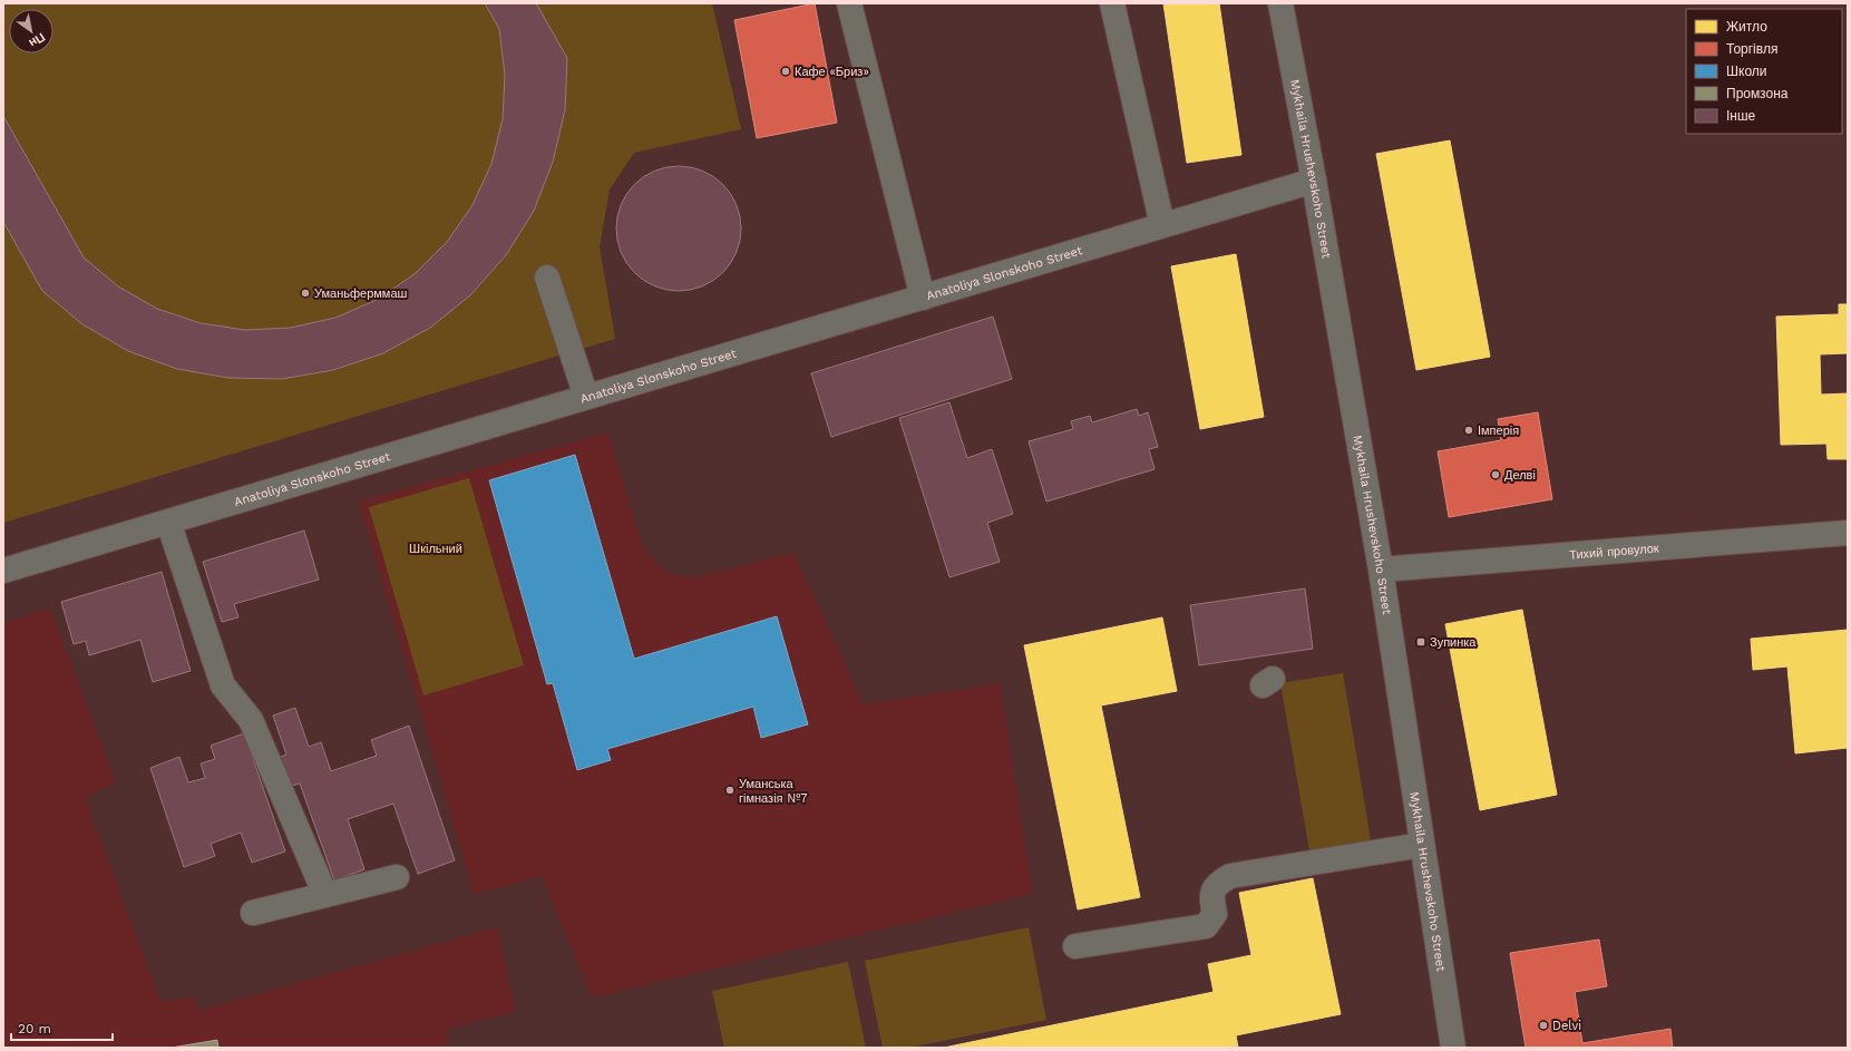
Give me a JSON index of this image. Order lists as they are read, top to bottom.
{
  "streets": {
    "street": ["Mykhaila Hrushevskoho Street", "Anatoliya Slonskoho Street", "Тихий провулок"]
  },
  "crossings": [
    ["Mykhaila Hrushevskoho Street", "Anatoliya Slonskoho Street"],
    ["Mykhaila Hrushevskoho Street", "Тихий провулок"]
  ],
  "parks": ["Шкільний"],
  "places": {
    "other": [
      "Кафе «Бриз»",
      "Уманьферммаш",
      "Імперія",
      "Делві",
      "Уманська гімназія №7",
      "Delvi"
    ],
    "transit": ["Зупинка"]
  },
  "legend": [
    "Житло",
    "Торгівля",
    "Школи",
    "Промзона",
    "Інше"
  ],
  "scale_bar": "20 m",
  "north": "bottom right"
}
